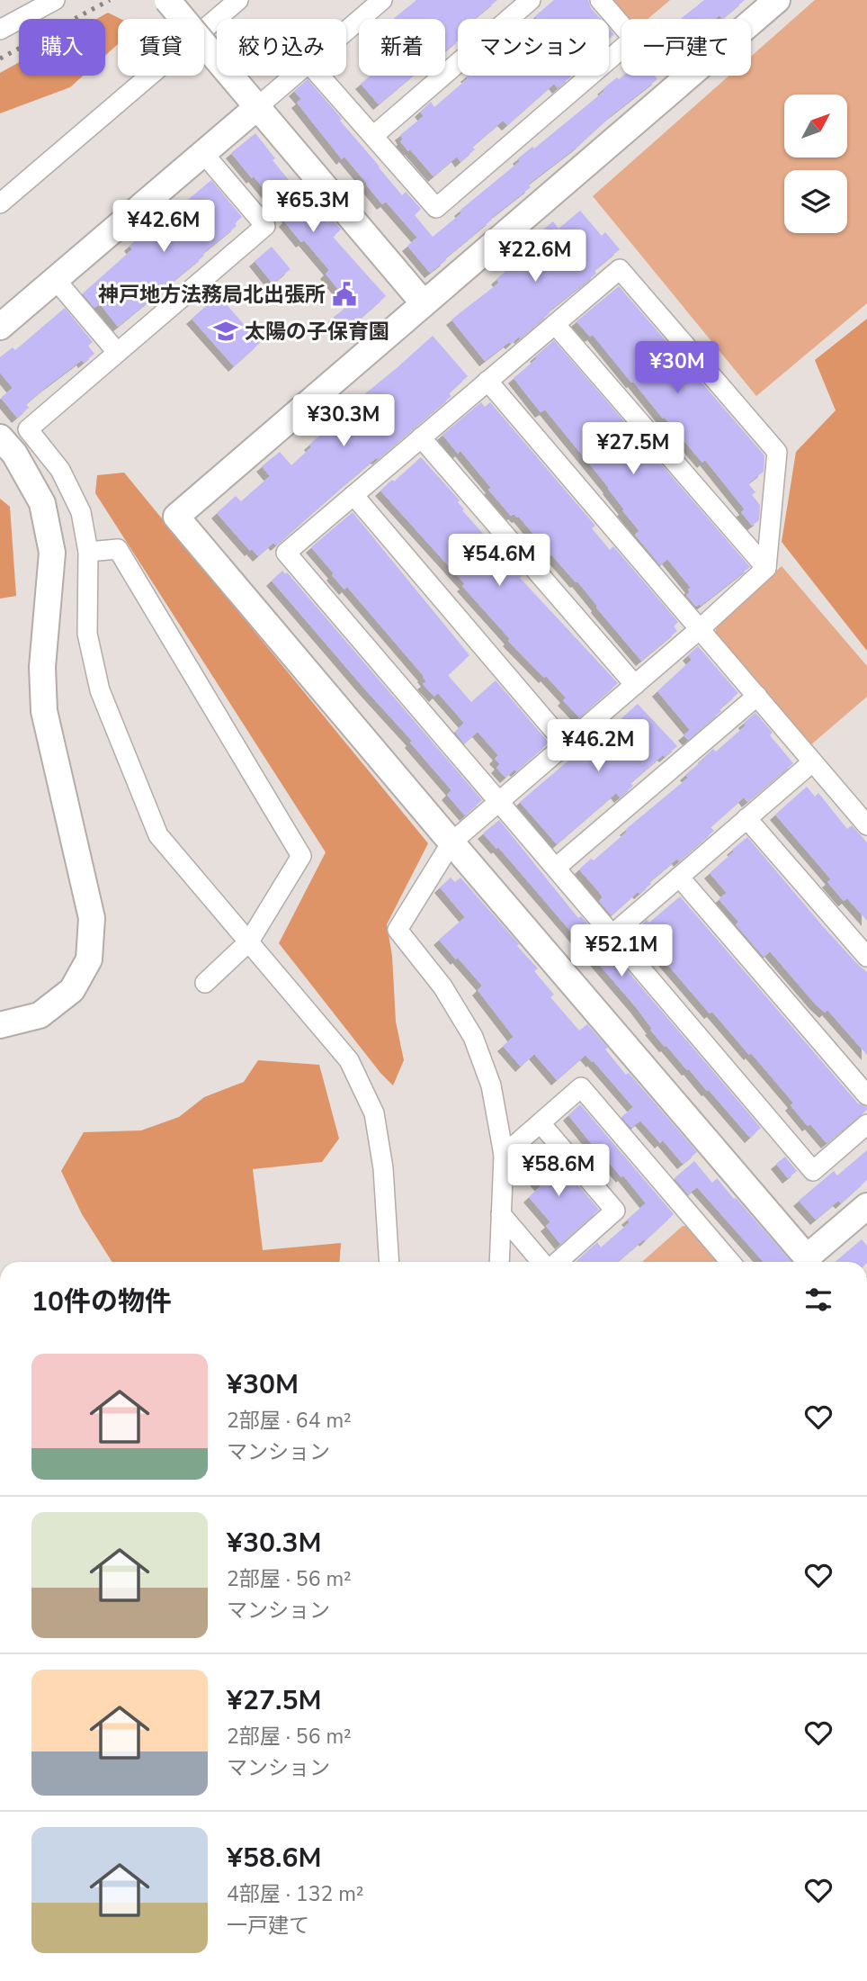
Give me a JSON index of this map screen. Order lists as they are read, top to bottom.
{
  "places": {
    "public building": ["神戸地方法務局北出張所"],
    "school or university": ["太陽の子保育園"]
  },
  "north": "top right",
  "page": {
    "chip": [
      "購入",
      "賃貸",
      "絞り込み",
      "新着",
      "マンション",
      "一戸建て"
    ],
    "price": [
      "¥65.3M",
      "¥42.6M",
      "¥22.6M",
      "¥30M",
      "¥30.3M",
      "¥27.5M",
      "¥54.6M",
      "¥46.2M",
      "¥52.1M",
      "¥58.6M"
    ],
    "heading": "10件の物件",
    "list": [
      {
        "name": "¥30M",
        "note": "2部屋 · 64 m² · マンション"
      },
      {
        "name": "¥30.3M",
        "note": "2部屋 · 56 m² · マンション"
      },
      {
        "name": "¥27.5M",
        "note": "2部屋 · 56 m² · マンション"
      },
      {
        "name": "¥58.6M",
        "note": "4部屋 · 132 m² · 一戸建て"
      }
    ]
  }
}
